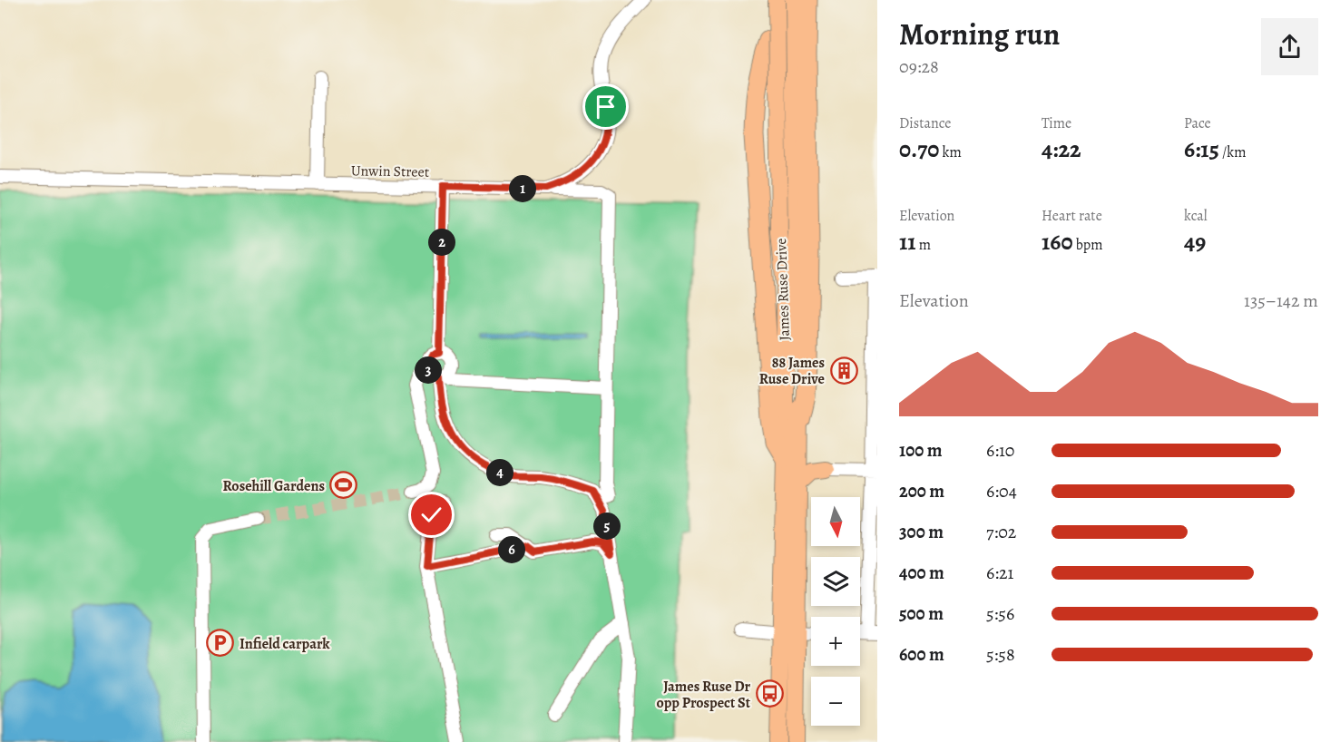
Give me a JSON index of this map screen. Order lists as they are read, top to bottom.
{
  "streets": {
    "main road": ["James Ruse Drive"],
    "street": ["Unwin Street"]
  },
  "places": {
    "building": ["88 James Ruse Drive"],
    "sports": ["Rosehill Gardens"],
    "parking": ["Infield carpark"],
    "bus stop": ["James Ruse Dr opp Prospect St"]
  },
  "north": "bottom",
  "page": {
    "heading": ["Morning run", "09:28"],
    "stats": [
      ["Distance", "0.70 km"],
      ["Time", "4:22"],
      ["Pace", "6:15 /km"],
      ["Elevation", "11 m"],
      ["Heart rate", "160 bpm"],
      ["kcal", "49"]
    ],
    "pins": [
      "1",
      "2",
      "3",
      "4",
      "5",
      "6"
    ],
    "chart": ["Elevation", "135–142 m"],
    "list": [
      {
        "name": "100 m",
        "note": "6:10"
      },
      {
        "name": "200 m",
        "note": "6:04"
      },
      {
        "name": "300 m",
        "note": "7:02"
      },
      {
        "name": "400 m",
        "note": "6:21"
      },
      {
        "name": "500 m",
        "note": "5:56"
      },
      {
        "name": "600 m",
        "note": "5:58"
      }
    ],
    "map_buttons": ["+", "−"]
  }
}
